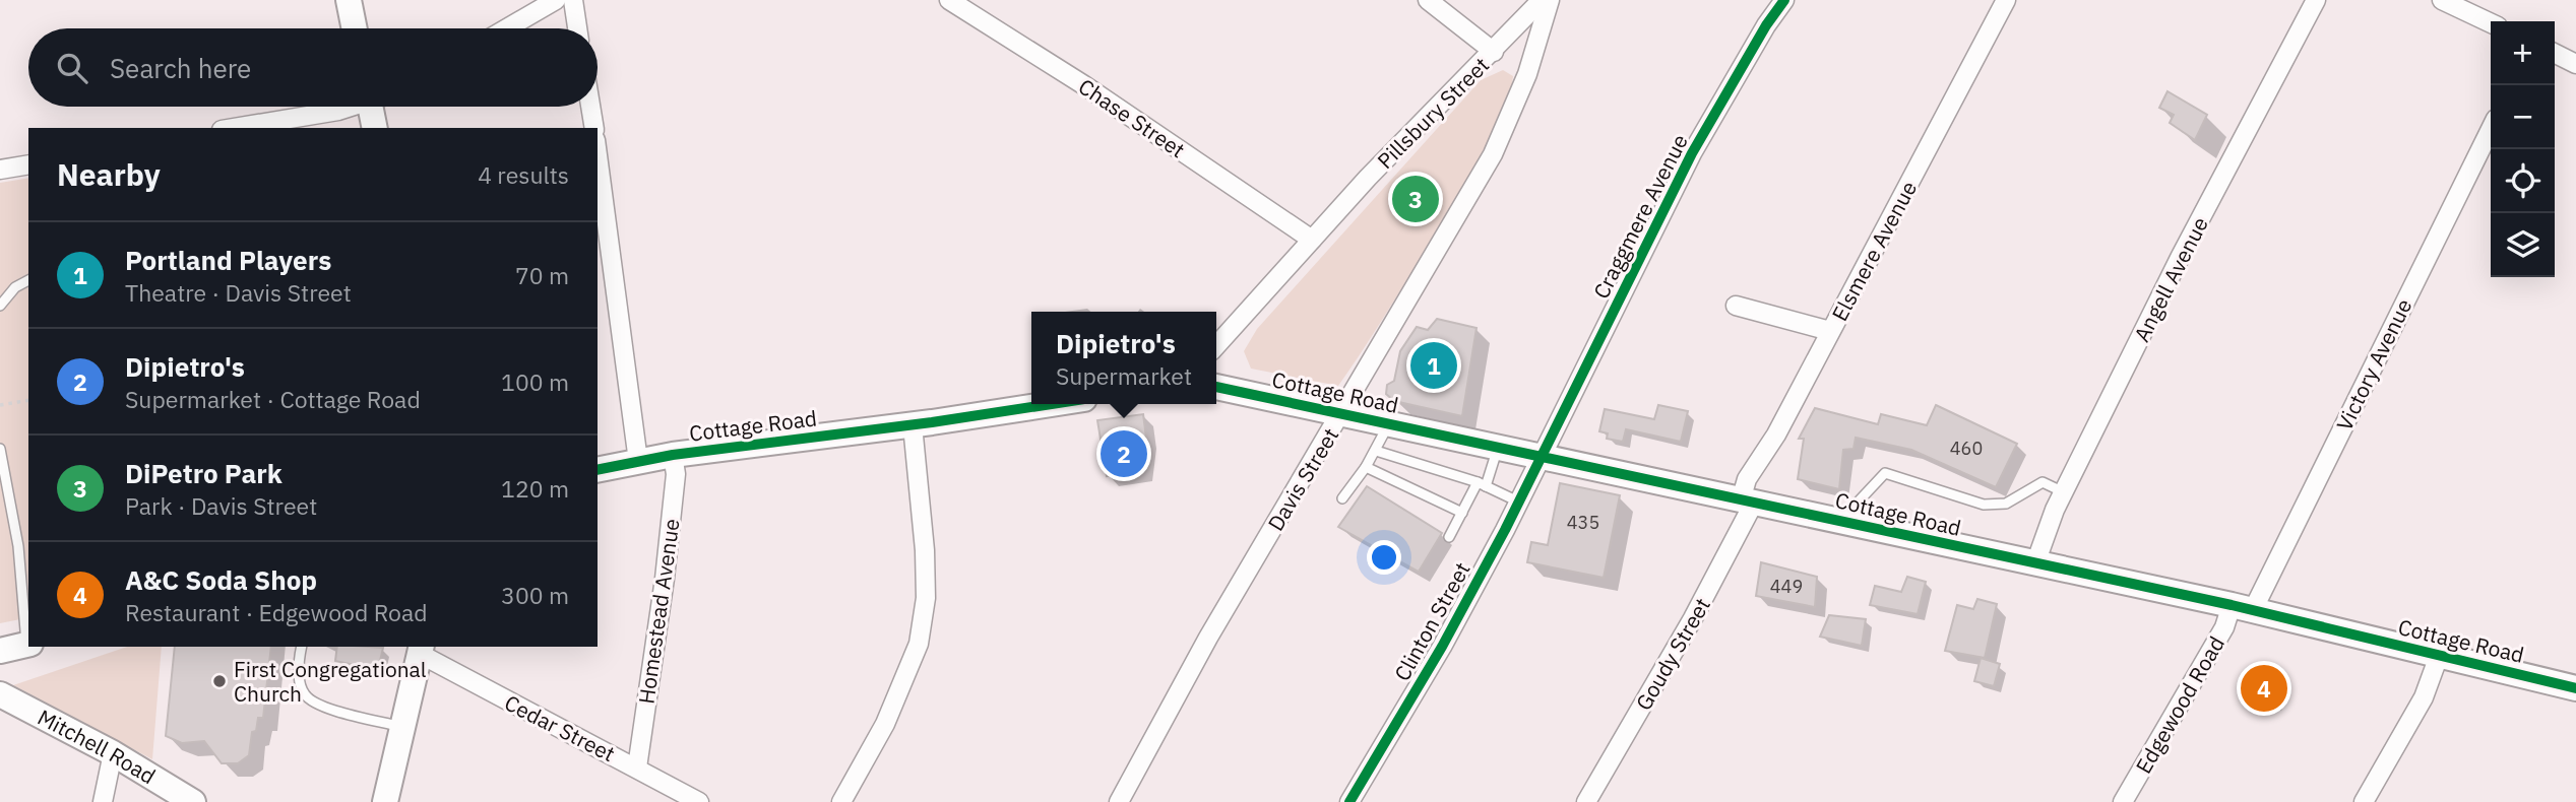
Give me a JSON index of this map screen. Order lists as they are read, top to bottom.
{
  "streets": {
    "street": [
      "Pillsbury Street",
      "Chase Street",
      "Craggmere Avenue",
      "Elsmere Avenue",
      "Angell Avenue",
      "Victory Avenue",
      "Cottage Road",
      "Davis Street",
      "Homestead Avenue",
      "Clinton Street",
      "Goudy Street",
      "Edgewood Road",
      "Cedar Street",
      "Mitchell Road"
    ]
  },
  "crossings": [
    ["Pillsbury Street", "Chase Street"],
    ["Craggmere Avenue", "Cottage Road"],
    ["Craggmere Avenue", "Clinton Street"],
    ["Elsmere Avenue", "Cottage Road"],
    ["Elsmere Avenue", "Goudy Street"],
    ["Angell Avenue", "Cottage Road"],
    ["Victory Avenue", "Cottage Road"],
    ["Victory Avenue", "Edgewood Road"],
    ["Cottage Road", "Davis Street"],
    ["Cottage Road", "Homestead Avenue"],
    ["Cottage Road", "Clinton Street"],
    ["Cottage Road", "Goudy Street"],
    ["Cottage Road", "Edgewood Road"],
    ["Homestead Avenue", "Cedar Street"]
  ],
  "places": ["First Congregational Church"],
  "house_numbers": ["460", "435", "449"],
  "page": {
    "map_buttons": ["+", "−"],
    "search": "Search here",
    "heading": ["Nearby", "4 results"],
    "pins": [
      "3",
      "1",
      "2",
      "4"
    ],
    "list": [
      {
        "mark": "1",
        "name": "Portland Players",
        "note": "Theatre · Davis Street",
        "value": "70 m"
      },
      {
        "mark": "2",
        "name": "Dipietro's",
        "note": "Supermarket · Cottage Road",
        "value": "100 m"
      },
      {
        "mark": "3",
        "name": "DiPetro Park",
        "note": "Park · Davis Street",
        "value": "120 m"
      },
      {
        "mark": "4",
        "name": "A&C Soda Shop",
        "note": "Restaurant · Edgewood Road",
        "value": "300 m"
      }
    ],
    "popup": ["Dipietro's", "Supermarket"]
  }
}
